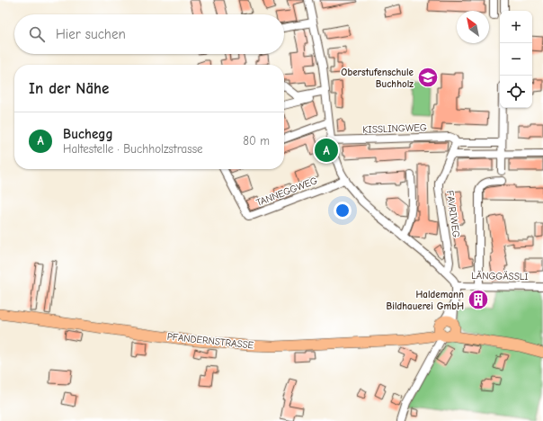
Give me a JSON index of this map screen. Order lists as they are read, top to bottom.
{
  "streets": {
    "main road": ["PFANDERNSTRASSE"],
    "street": [
      "KISSLINGWEG",
      "TANNEGGWEG",
      "FAVRIWEG",
      "LÄNGGÄSSLI"
    ]
  },
  "crossings": [
    ["KISSLINGWEG", "FAVRIWEG"]
  ],
  "places": {
    "school or university": ["Oberstufenschule Buchholz"],
    "building": ["Haldemann Bildhauerei GmbH"]
  },
  "north": "top left",
  "page": {
    "map_buttons": ["+", "−"],
    "search": "Hier suchen",
    "heading": "In der Nähe",
    "list": [
      {
        "mark": "A",
        "name": "Buchegg",
        "note": "Haltestelle · Buchholzstrasse",
        "value": "80 m"
      }
    ],
    "pins": "A"
  }
}
